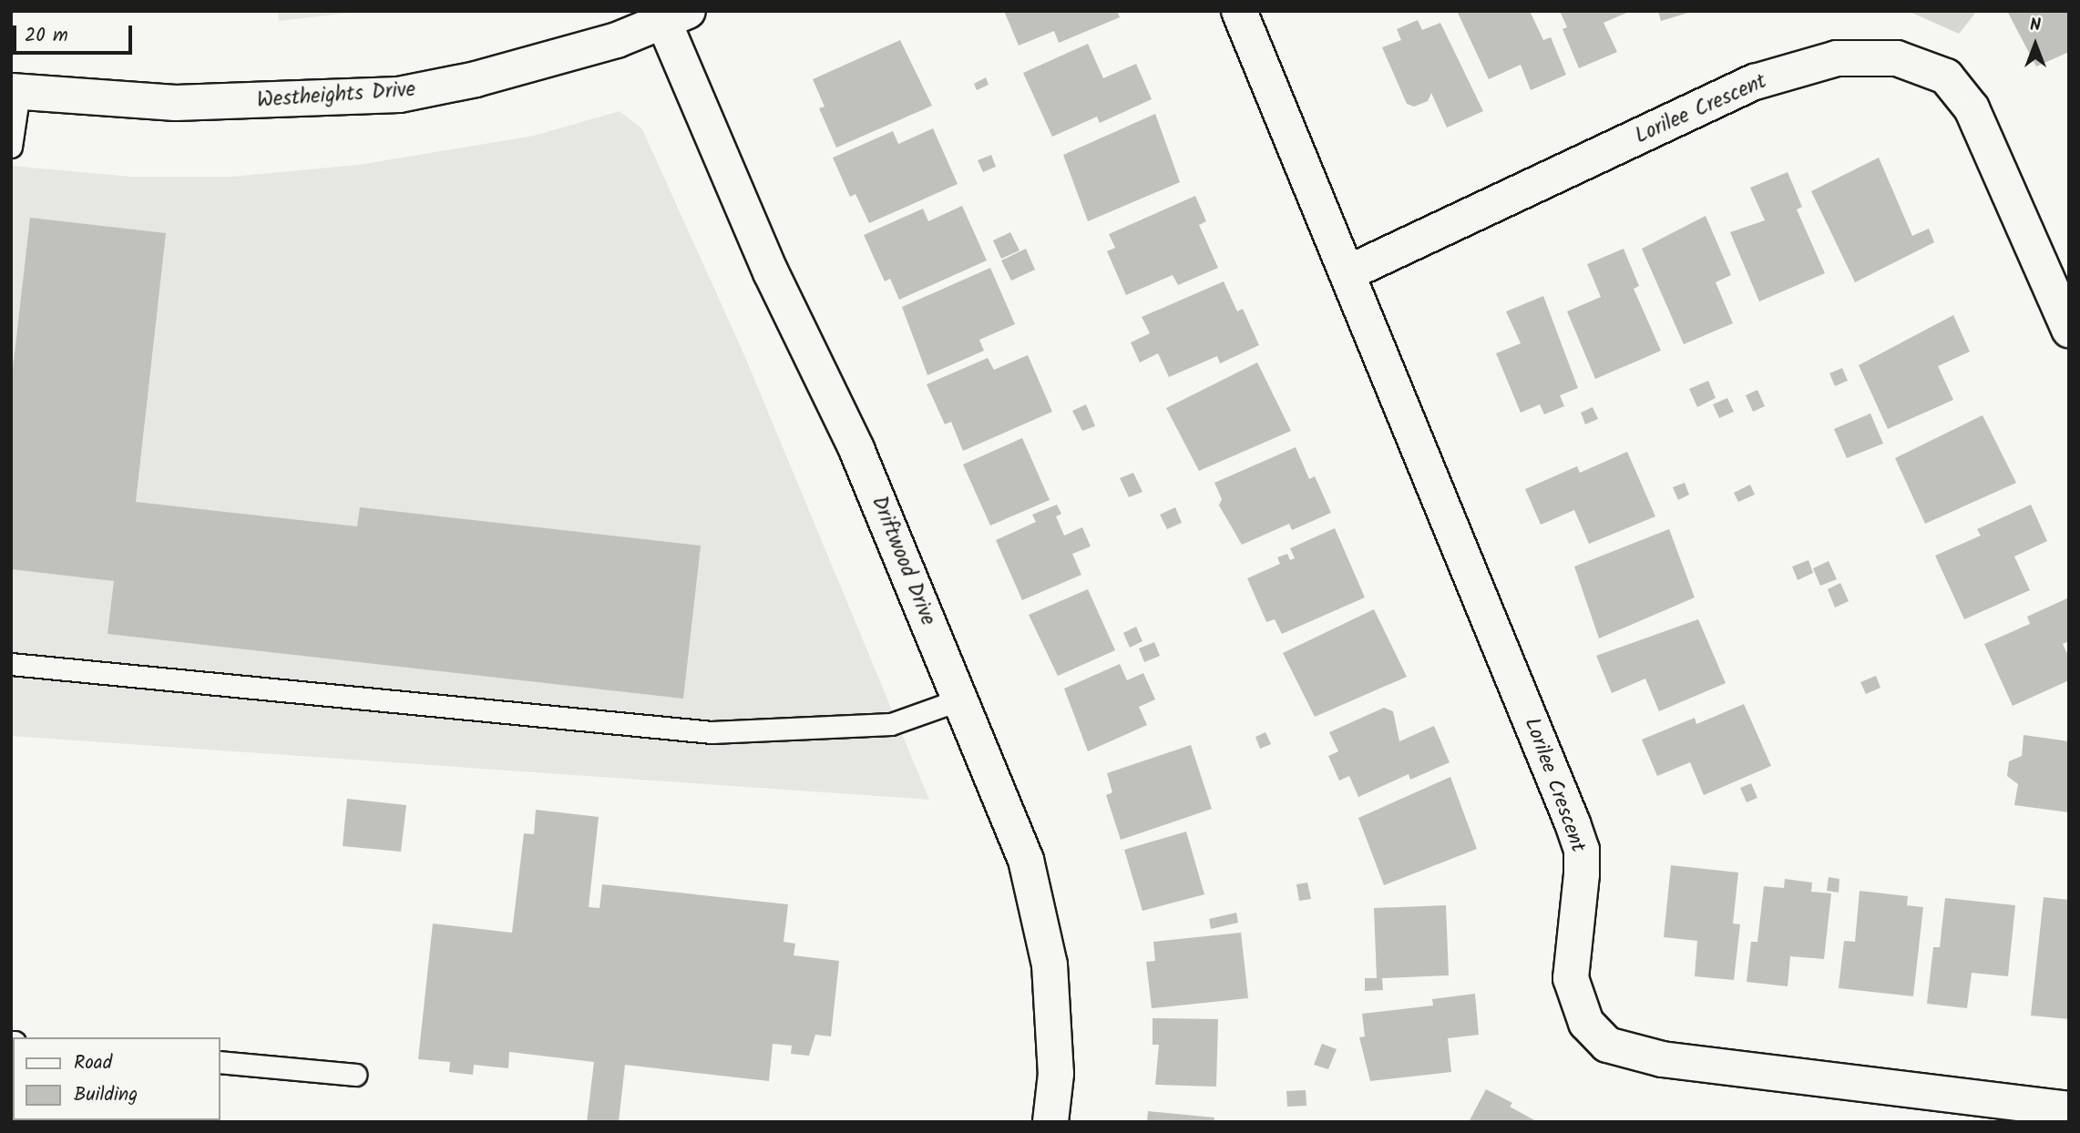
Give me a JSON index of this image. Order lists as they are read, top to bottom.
{
  "streets": {
    "street": ["Westheights Drive", "Lorilee Crescent", "Driftwood Drive"]
  },
  "crossings": [
    ["Westheights Drive", "Driftwood Drive"]
  ],
  "legend": ["Road", "Building"],
  "scale_bar": "20 m",
  "north": "top"
}
